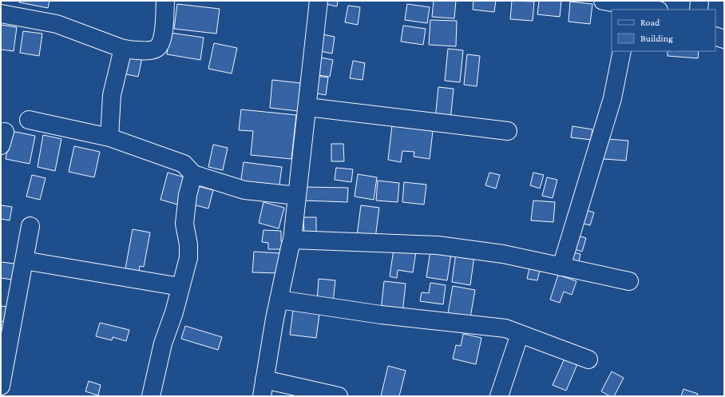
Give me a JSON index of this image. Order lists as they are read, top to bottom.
{
  "legend": ["Road", "Building"]
}
